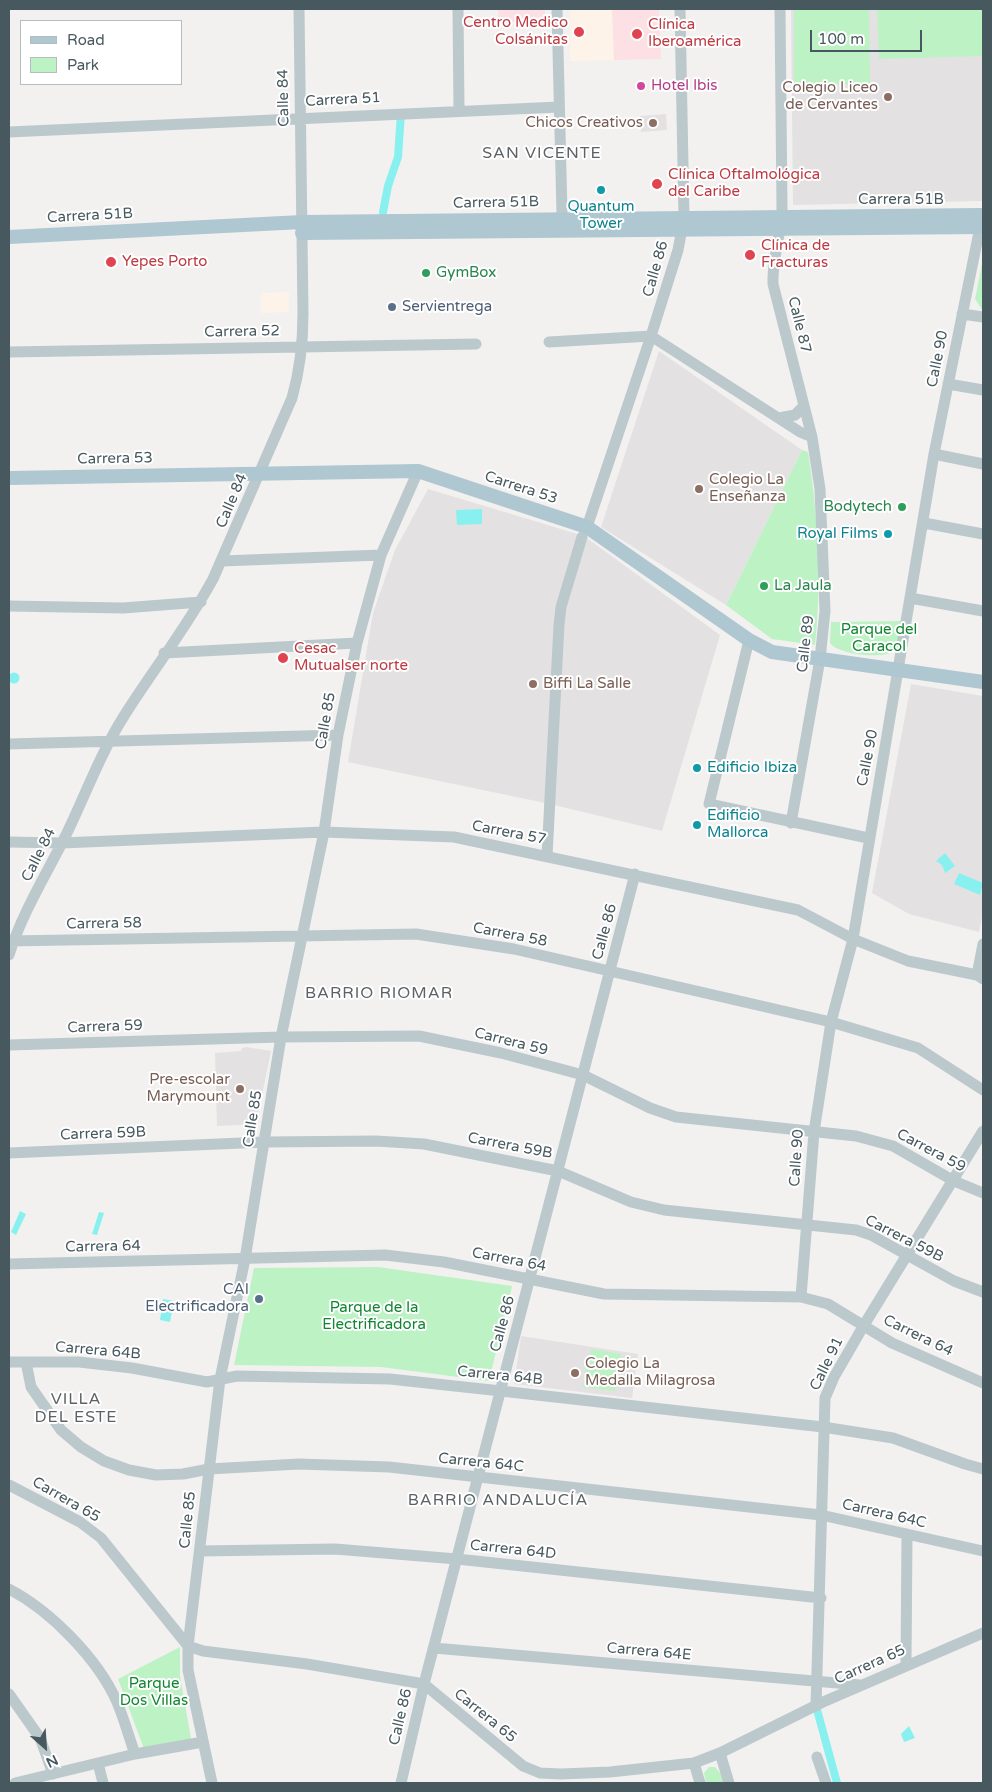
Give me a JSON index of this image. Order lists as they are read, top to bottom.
{
  "streets": {
    "main road": ["Carrera 51B", "Carrera 53"],
    "street": [
      "Calle 84",
      "Carrera 51",
      "Calle 86",
      "Calle 87",
      "Carrera 52",
      "Calle 90",
      "Calle 89",
      "Calle 85",
      "Carrera 57",
      "Carrera 58",
      "Carrera 59",
      "Carrera 59B",
      "Carrera 64",
      "Carrera 64B",
      "Calle 91",
      "Carrera 64C",
      "Carrera 65",
      "Carrera 64D",
      "Carrera 64E"
    ]
  },
  "crossings": [
    ["Calle 84", "Carrera 51"],
    ["Calle 84", "Carrera 51B"],
    ["Calle 84", "Carrera 52"],
    ["Calle 84", "Carrera 53"],
    ["Calle 84", "Carrera 57"],
    ["Calle 84", "Carrera 58"],
    ["Carrera 51B", "Calle 86"],
    ["Carrera 51B", "Calle 87"],
    ["Carrera 51B", "Calle 90"],
    ["Calle 86", "Carrera 53"],
    ["Calle 86", "Carrera 57"],
    ["Calle 86", "Carrera 58"],
    ["Calle 86", "Carrera 59"],
    ["Calle 86", "Carrera 59B"],
    ["Calle 86", "Carrera 64"],
    ["Calle 86", "Carrera 64B"],
    ["Calle 86", "Carrera 64C"],
    ["Calle 86", "Carrera 65"],
    ["Calle 86", "Carrera 64D"],
    ["Calle 86", "Carrera 64E"],
    ["Calle 87", "Calle 89"],
    ["Calle 90", "Carrera 53"],
    ["Calle 90", "Carrera 57"],
    ["Calle 90", "Carrera 58"],
    ["Calle 90", "Carrera 59"],
    ["Calle 90", "Carrera 59B"],
    ["Calle 90", "Carrera 64"],
    ["Carrera 53", "Calle 89"],
    ["Carrera 53", "Calle 85"],
    ["Calle 85", "Carrera 57"],
    ["Calle 85", "Carrera 58"],
    ["Calle 85", "Carrera 59"],
    ["Calle 85", "Carrera 59B"],
    ["Calle 85", "Carrera 64"],
    ["Calle 85", "Carrera 64B"],
    ["Calle 85", "Carrera 64C"],
    ["Calle 85", "Carrera 65"],
    ["Calle 85", "Carrera 64D"],
    ["Carrera 59", "Calle 91"],
    ["Carrera 59B", "Calle 91"],
    ["Carrera 64", "Calle 91"],
    ["Carrera 64B", "Calle 91"],
    ["Carrera 64B", "Carrera 64C"],
    ["Calle 91", "Carrera 64C"],
    ["Calle 91", "Carrera 65"],
    ["Calle 91", "Carrera 64D"],
    ["Calle 91", "Carrera 64E"],
    ["Carrera 65", "Carrera 64E"]
  ],
  "districts": [
    "SAN VICENTE",
    "BARRIO RIOMAR",
    "VILLA DEL ESTE",
    "BARRIO ANDALUCÍA"
  ],
  "parks": ["Parque del Caracol", "Parque de la Electrificadora", "Parque Dos Villas"],
  "places": [
    "Centro Medico Colsánitas",
    "Clínica Iberoamérica",
    "Hotel Ibis",
    "Colegio Liceo de Cervantes",
    "Chicos Creativos",
    "Clínica Oftalmológica del Caribe",
    "Quantum Tower",
    "Clínica de Fracturas",
    "Yepes Porto",
    "GymBox",
    "Servientrega",
    "Colegio La Enseñanza",
    "Bodytech",
    "Royal Films",
    "La Jaula",
    "Cesac Mutualser norte",
    "Biffi La Salle",
    "Edificio Ibiza",
    "Edificio Mallorca",
    "Pre-escolar Marymount",
    "CAI Electrificadora",
    "Colegio La Medalla Milagrosa"
  ],
  "legend": ["Road", "Park"],
  "scale_bar": "100 m",
  "north": "bottom right"
}
